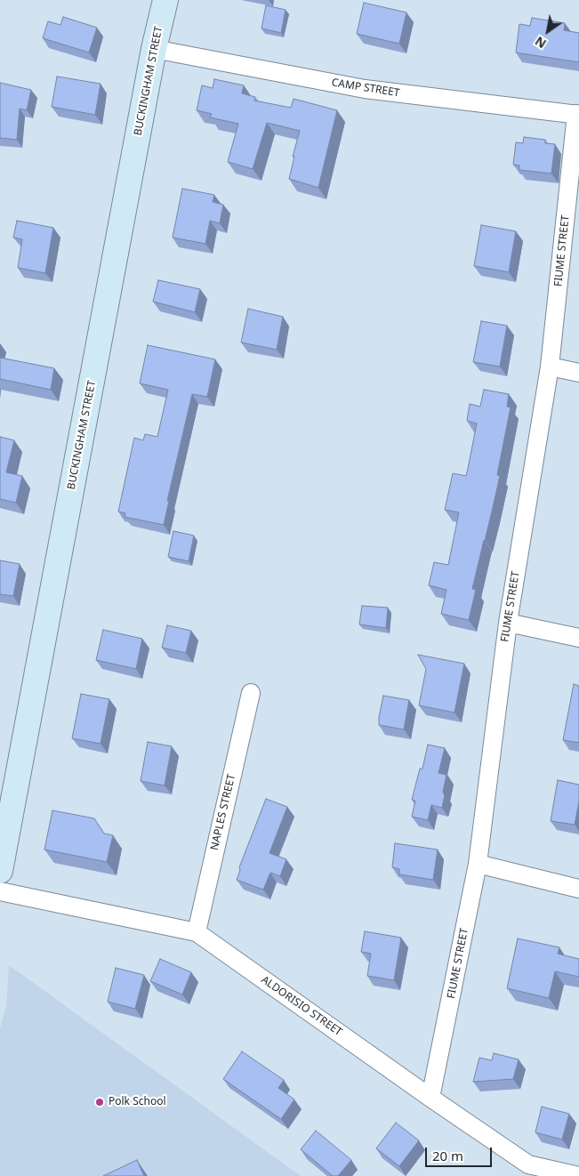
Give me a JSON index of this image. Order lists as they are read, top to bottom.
{
  "streets": {
    "main road": ["BUCKINGHAM STREET"],
    "street": [
      "CAMP STREET",
      "FIUME STREET",
      "NAPLES STREET",
      "ALDORISIO STREET"
    ]
  },
  "crossings": [
    ["BUCKINGHAM STREET", "CAMP STREET"],
    ["CAMP STREET", "FIUME STREET"],
    ["FIUME STREET", "ALDORISIO STREET"],
    ["NAPLES STREET", "ALDORISIO STREET"]
  ],
  "places": ["Polk School"],
  "scale_bar": "20 m",
  "north": "bottom left"
}
